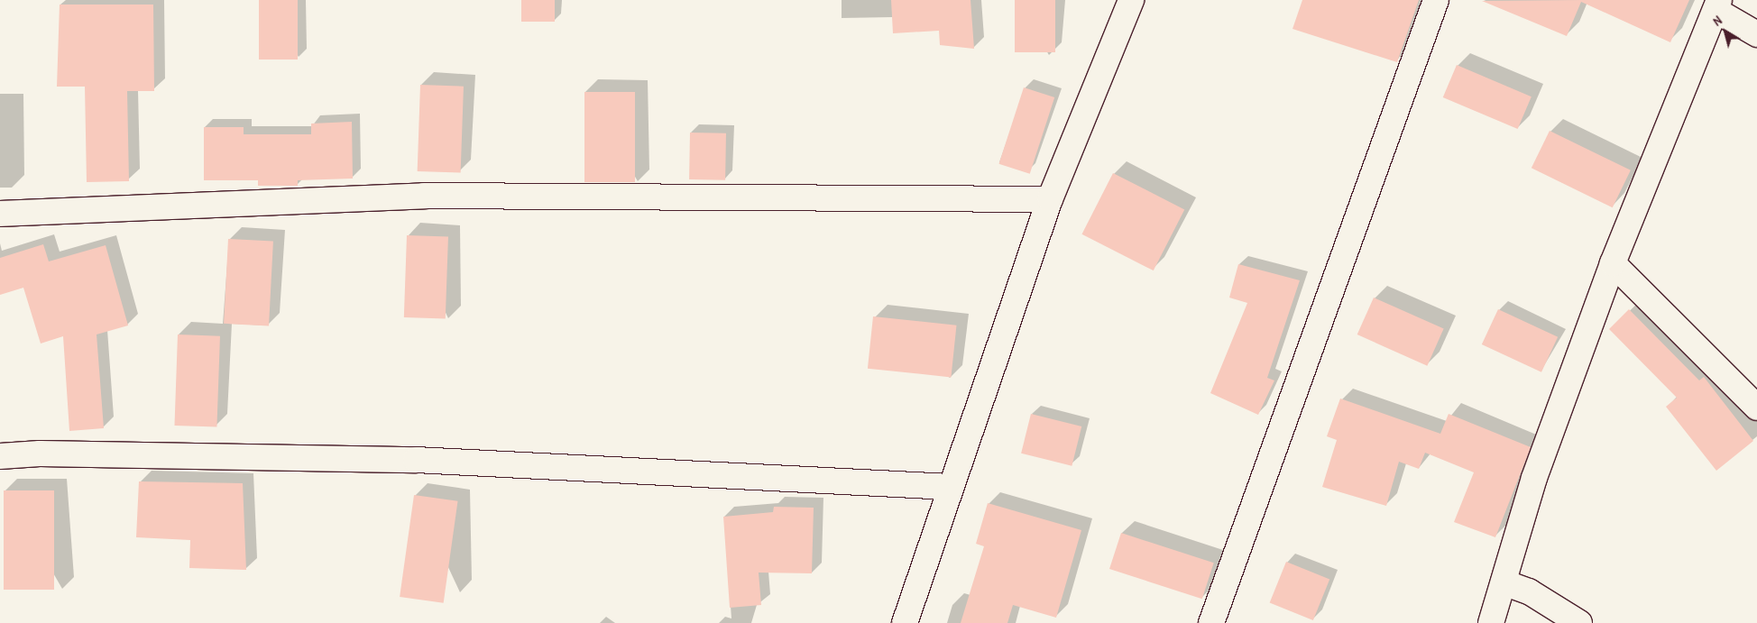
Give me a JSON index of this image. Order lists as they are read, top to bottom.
{
  "north": "top left"
}
